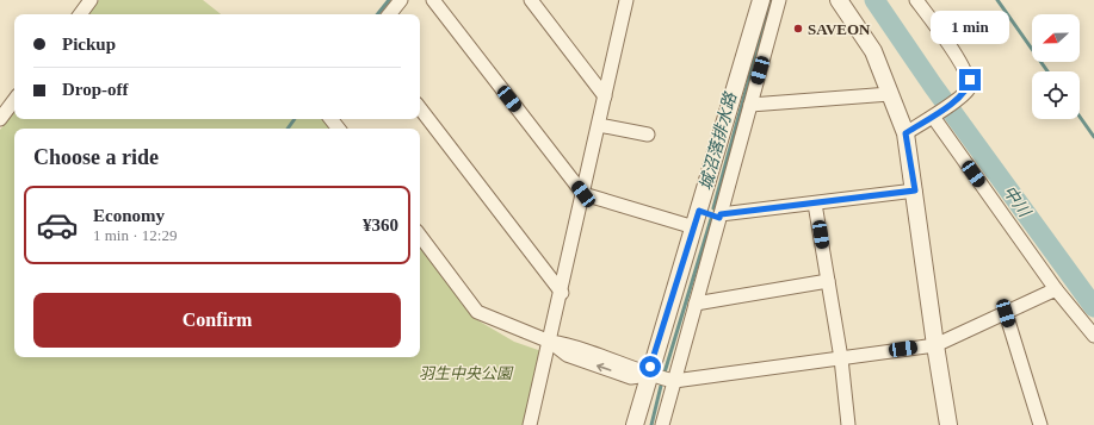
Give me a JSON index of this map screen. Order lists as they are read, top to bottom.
{
  "water": ["城沼落排水路", "中川"],
  "parks": ["羽生中央公園"],
  "places": ["SAVEON"],
  "north": "left",
  "page": {
    "bubble": "1 min",
    "banner": ["Pickup", "Drop-off"],
    "heading": "Choose a ride",
    "list": [
      {
        "name": "Economy",
        "note": "1 min · 12:29",
        "value": "¥360"
      }
    ],
    "buttons": "Confirm"
  }
}
